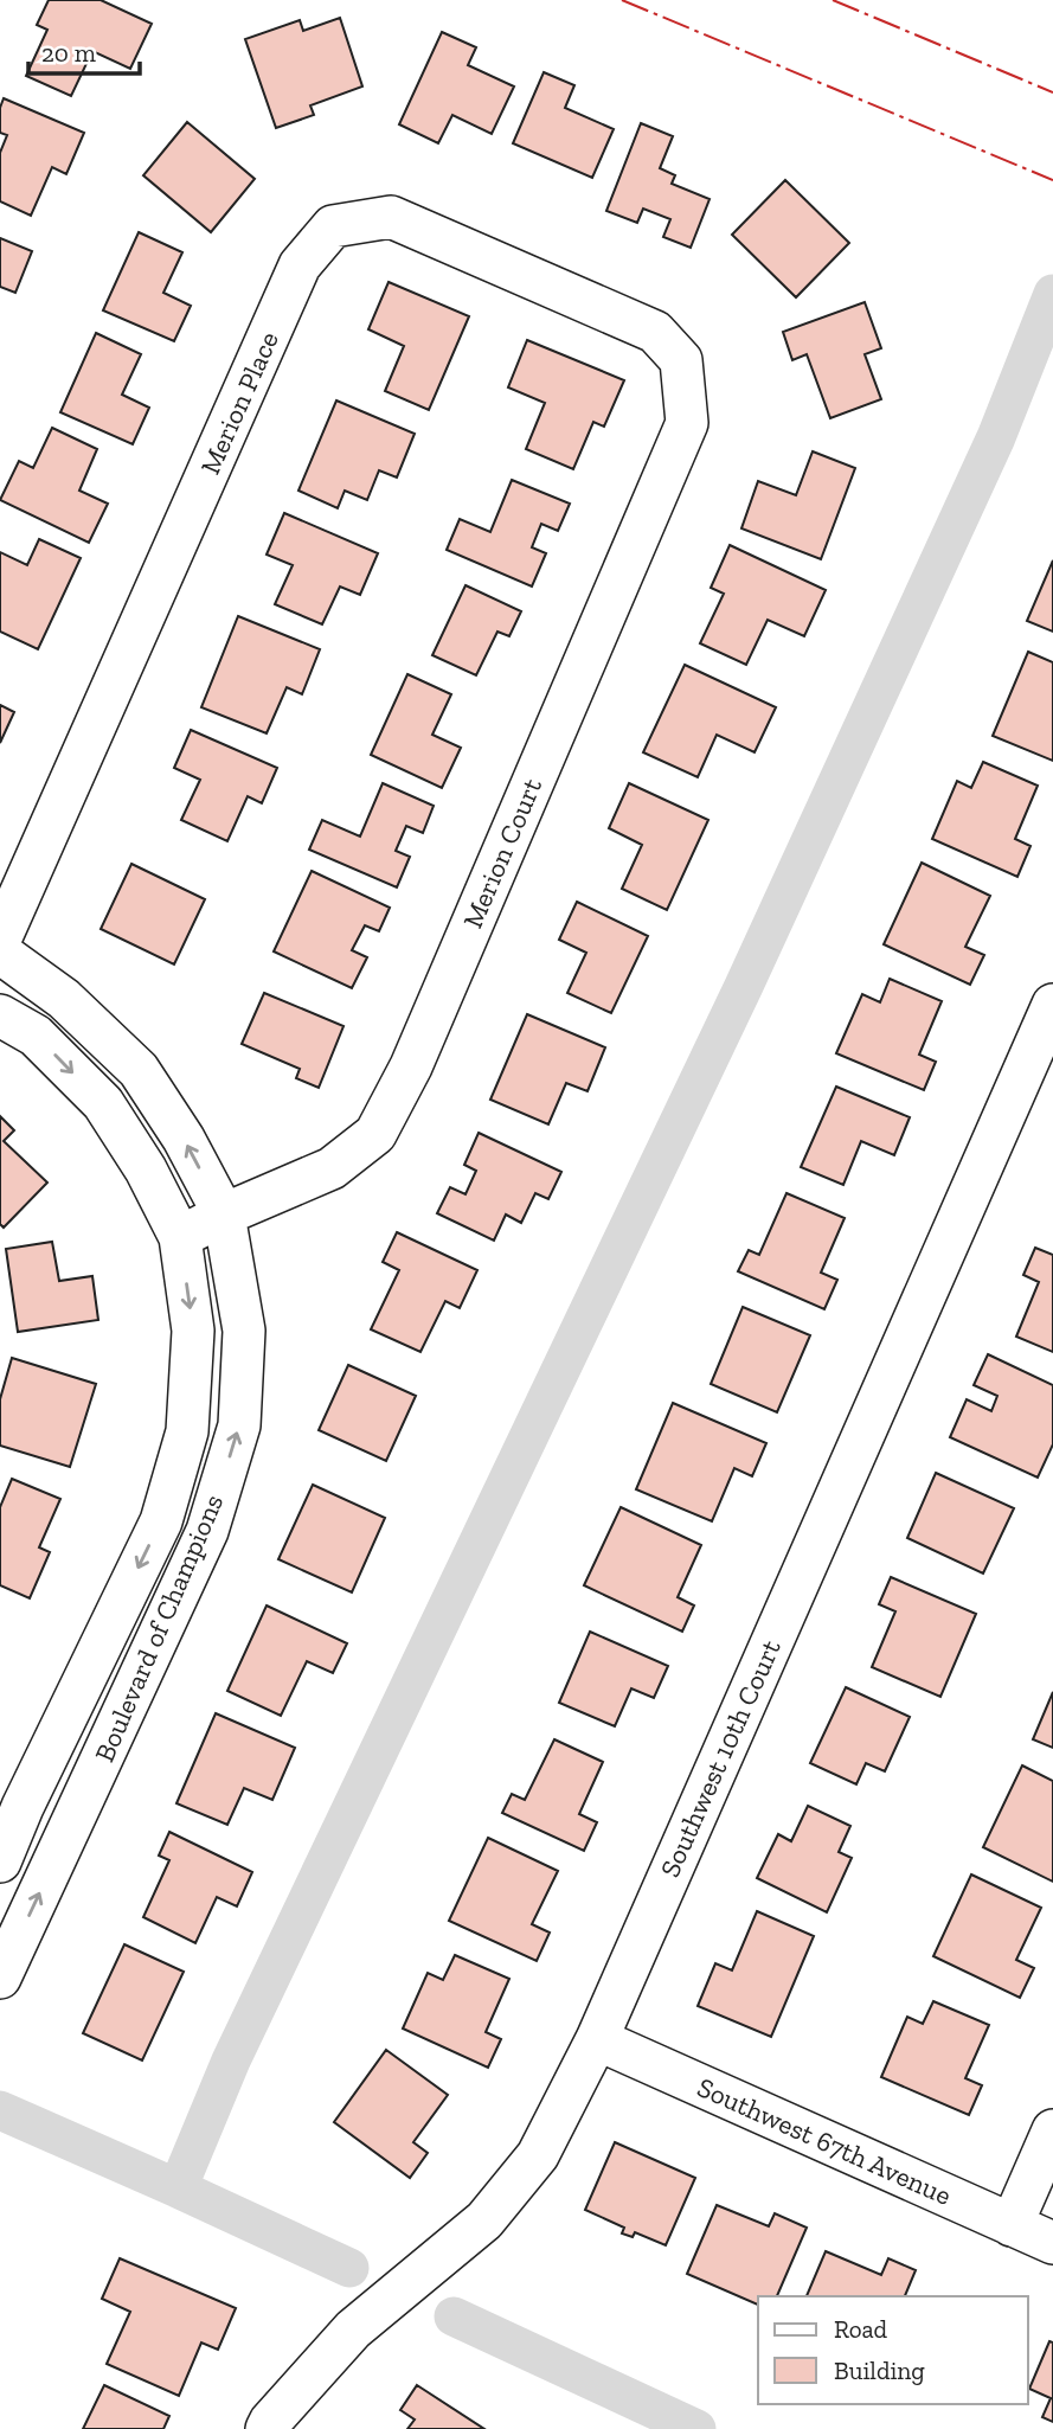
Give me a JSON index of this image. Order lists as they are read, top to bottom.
{
  "streets": {
    "street": [
      "Merion Place",
      "Merion Court",
      "Boulevard of Champions",
      "Southwest 10th Court",
      "Southwest 67th Avenue"
    ]
  },
  "crossings": [
    ["Merion Place", "Merion Court"],
    ["Merion Court", "Boulevard of Champions"],
    ["Southwest 10th Court", "Southwest 67th Avenue"]
  ],
  "legend": ["Road", "Building"],
  "scale_bar": "20 m"
}
